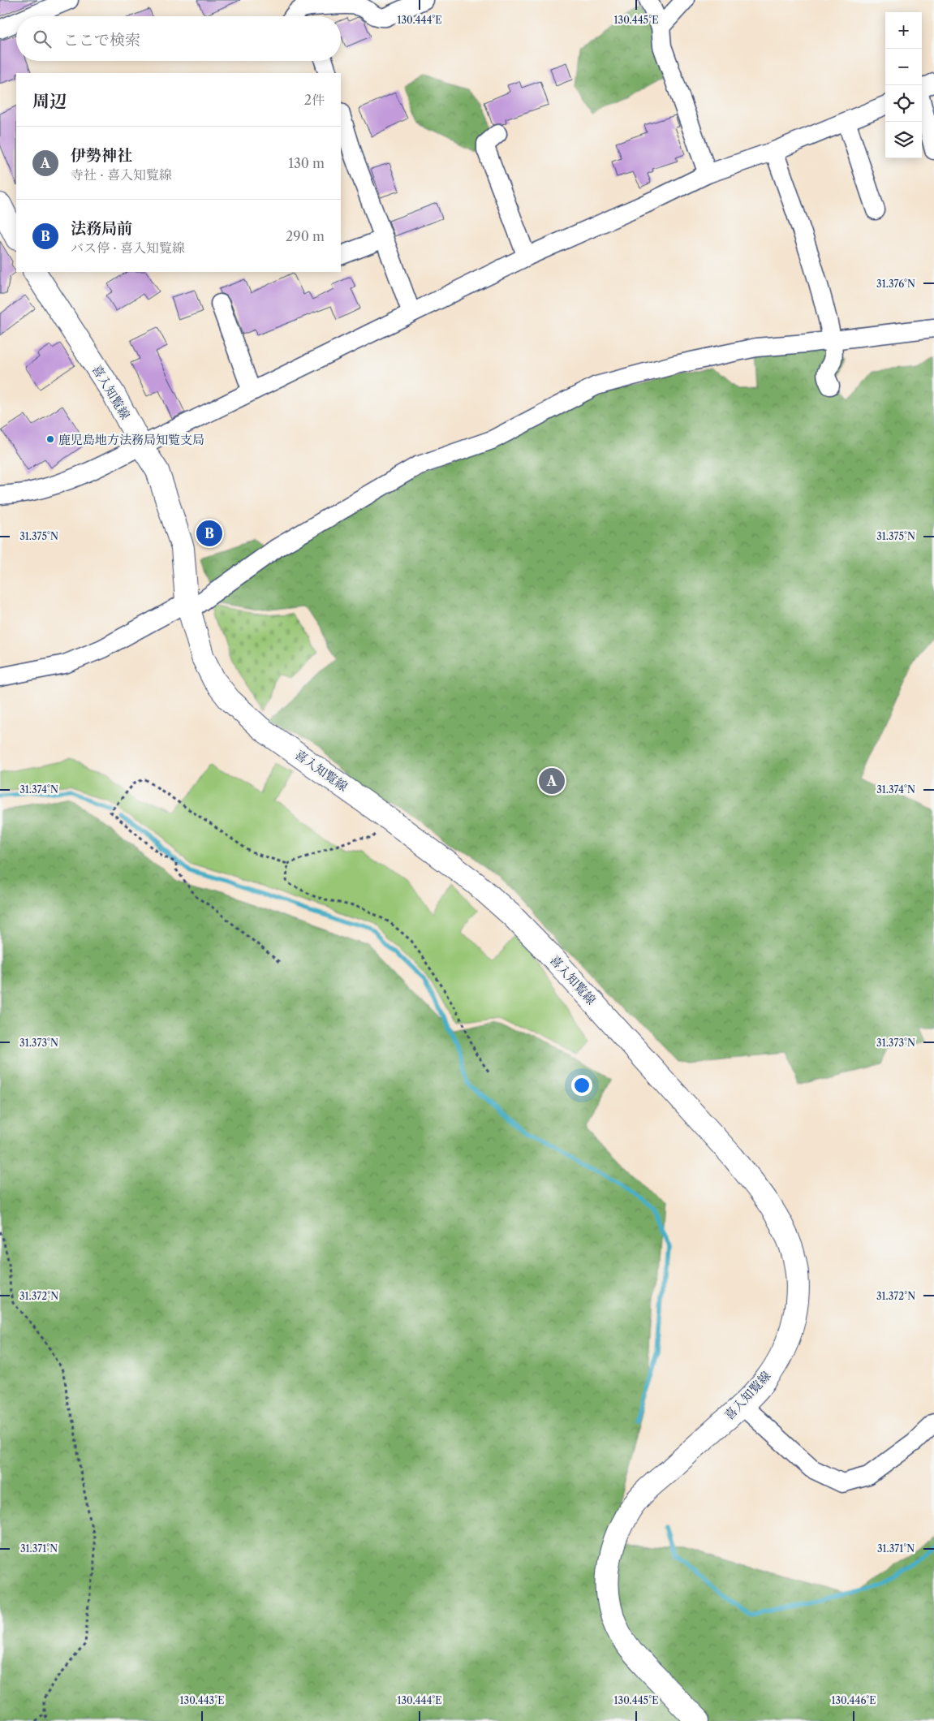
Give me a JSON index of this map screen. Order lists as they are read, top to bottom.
{
  "streets": {
    "main road": ["喜入知覧線"]
  },
  "places": ["鹿児島地方法務局知覧支局"],
  "page": {
    "map_buttons": ["+", "−"],
    "search": "ここで検索",
    "heading": ["周辺", "2件"],
    "list": [
      {
        "mark": "A",
        "name": "伊勢神社",
        "note": "寺社 · 喜入知覧線",
        "value": "130 m"
      },
      {
        "mark": "B",
        "name": "法務局前",
        "note": "バス停 · 喜入知覧線",
        "value": "290 m"
      }
    ],
    "pins": ["B", "A"]
  },
  "coordinates": [
    "130.444°E",
    "130.445°E",
    "31.376°N",
    "31.375°N",
    "31.374°N",
    "31.373°N",
    "31.372°N",
    "31.371°N",
    "130.443°E",
    "130.446°E"
  ]
}
